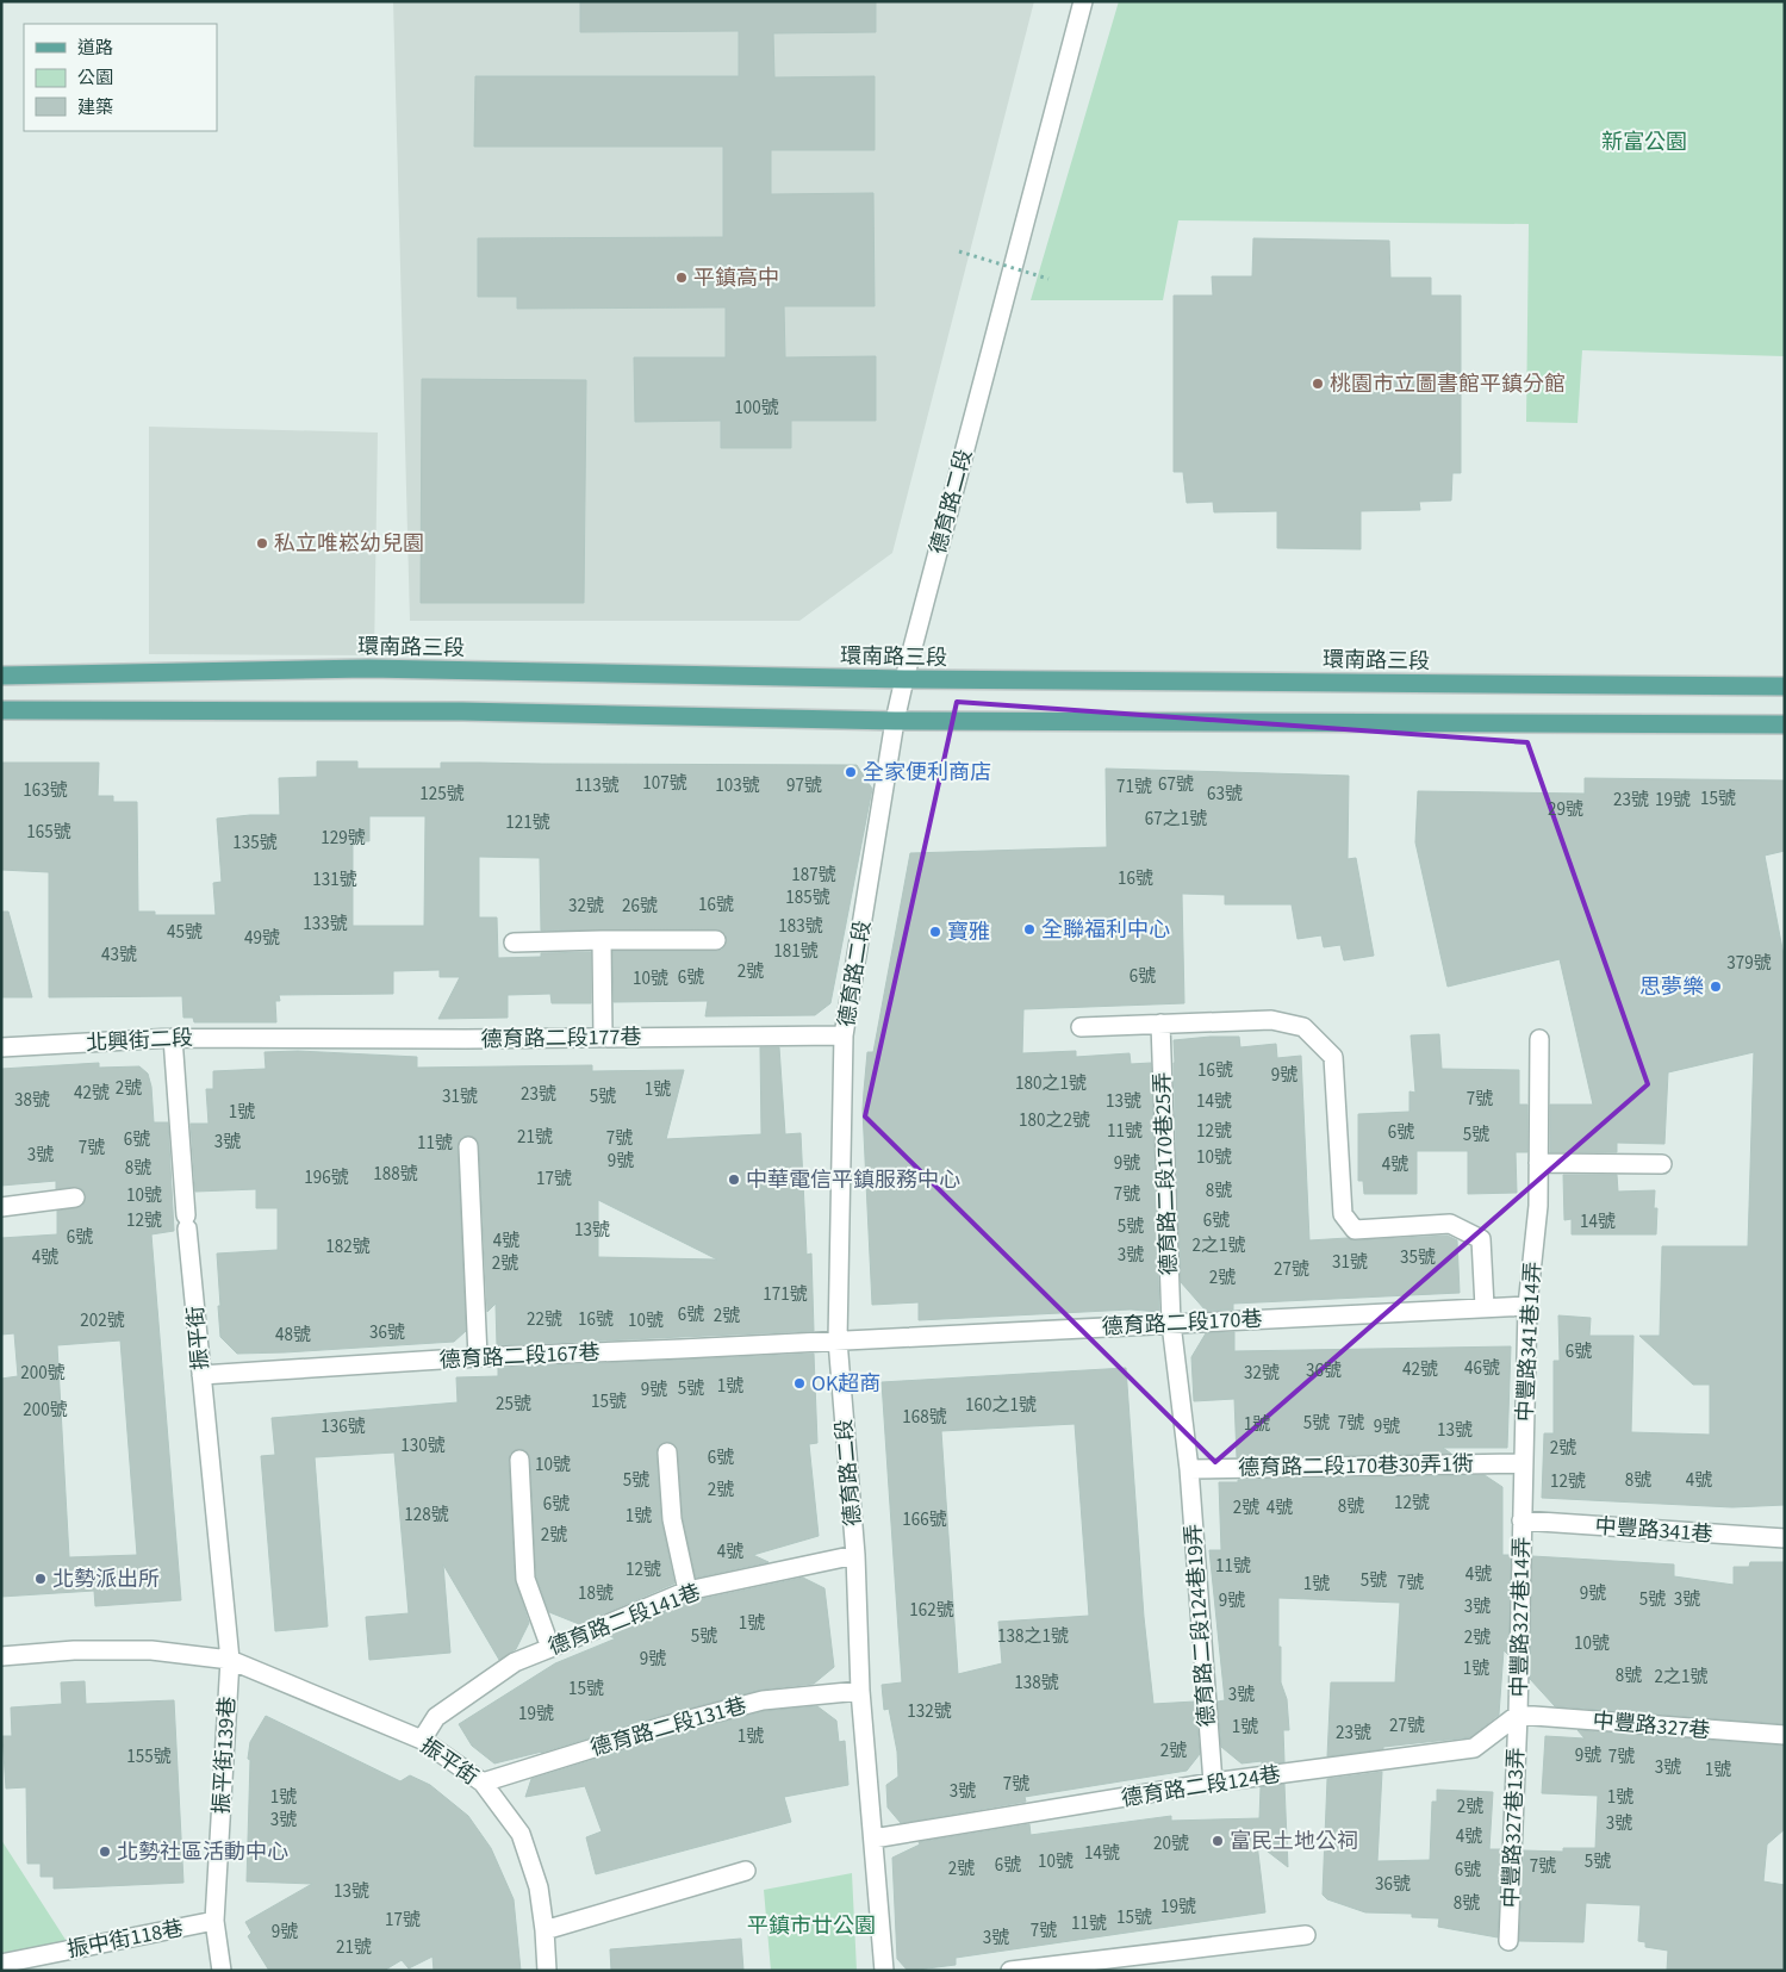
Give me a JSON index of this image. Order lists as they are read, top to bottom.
{
  "streets": {
    "main road": ["環南路三段"],
    "street": [
      "德育路二段",
      "德育路二段177巷",
      "北興街二段",
      "德育路二段170巷25弄",
      "德育路二段170巷",
      "振平街",
      "中豐路341巷14弄",
      "德育路二段167巷",
      "德育路二段170巷30弄1衖",
      "中豐路341巷",
      "中豐路327巷14弄",
      "德育路二段141巷",
      "德育路二段124巷19弄",
      "中豐路327巷",
      "德育路二段131巷",
      "振平街139巷",
      "德育路二段124巷",
      "中豐路327巷13弄",
      "振中街118巷"
    ]
  },
  "crossings": [
    ["德育路二段", "環南路三段"],
    ["德育路二段", "德育路二段177巷"],
    ["德育路二段", "德育路二段170巷"],
    ["德育路二段", "德育路二段167巷"],
    ["德育路二段", "德育路二段141巷"],
    ["德育路二段", "德育路二段131巷"],
    ["德育路二段", "德育路二段124巷"],
    ["德育路二段177巷", "北興街二段"],
    ["北興街二段", "振平街"],
    ["德育路二段170巷25弄", "德育路二段170巷"],
    ["德育路二段170巷25弄", "德育路二段170巷30弄1衖"],
    ["德育路二段170巷25弄", "德育路二段124巷19弄"],
    ["德育路二段170巷", "中豐路341巷14弄"],
    ["德育路二段170巷", "德育路二段167巷"],
    ["振平街", "德育路二段167巷"],
    ["振平街", "德育路二段141巷"],
    ["振平街", "德育路二段131巷"],
    ["振平街", "振平街139巷"],
    ["中豐路341巷14弄", "德育路二段170巷30弄1衖"],
    ["中豐路341巷14弄", "中豐路341巷"],
    ["中豐路341巷14弄", "中豐路327巷14弄"],
    ["德育路二段170巷30弄1衖", "德育路二段124巷19弄"],
    ["中豐路341巷", "中豐路327巷14弄"],
    ["中豐路327巷14弄", "中豐路327巷"],
    ["中豐路327巷14弄", "德育路二段124巷"],
    ["中豐路327巷14弄", "中豐路327巷13弄"],
    ["德育路二段124巷19弄", "德育路二段124巷"],
    ["中豐路327巷", "德育路二段124巷"],
    ["中豐路327巷", "中豐路327巷13弄"],
    ["振平街139巷", "振中街118巷"],
    ["德育路二段124巷", "中豐路327巷13弄"]
  ],
  "parks": ["新富公園", "平鎮市廿公園"],
  "places": [
    "平鎮高中",
    "桃園市立圖書館平鎮分館",
    "私立唯崧幼兒園",
    "全家便利商店",
    "全聯福利中心",
    "寶雅",
    "思夢樂",
    "中華電信平鎮服務中心",
    "OK超商",
    "北勢派出所",
    "富民土地公祠",
    "北勢社區活動中心"
  ],
  "house_numbers": [
    "100號",
    "107號",
    "67號",
    "113號",
    "103號",
    "97號",
    "71號",
    "163號",
    "125號",
    "63號",
    "15號",
    "23號",
    "19號",
    "29號",
    "67之1號",
    "121號",
    "165號",
    "129號",
    "135號",
    "187號",
    "16號",
    "131號",
    "185號",
    "16號",
    "32號",
    "26號",
    "133號",
    "183號",
    "45號",
    "49號",
    "181號",
    "43號",
    "379號",
    "2號",
    "6號",
    "6號",
    "10號",
    "16號",
    "9號",
    "180之1號",
    "2號",
    "1號",
    "42號",
    "23號",
    "31號",
    "5號",
    "7號",
    "38號",
    "13號",
    "14號",
    "1號",
    "180之2號",
    "11號",
    "12號",
    "6號",
    "5號",
    "21號",
    "7號",
    "6號",
    "3號",
    "11號",
    "7號",
    "3號",
    "10號",
    "9號",
    "9號",
    "4號",
    "8號",
    "188號",
    "196號",
    "17號",
    "8號",
    "7號",
    "10號",
    "12號",
    "6號",
    "14號",
    "5號",
    "13號",
    "6號",
    "4號",
    "2之1號",
    "182號",
    "3號",
    "4號",
    "35號",
    "31號",
    "2號",
    "27號",
    "2號",
    "171號",
    "6號",
    "2號",
    "22號",
    "16號",
    "202號",
    "10號",
    "36號",
    "48號",
    "6號",
    "46號",
    "42號",
    "36號",
    "200號",
    "32號",
    "1號",
    "5號",
    "9號",
    "15號",
    "25號",
    "160之1號",
    "200號",
    "168號",
    "5號",
    "7號",
    "1號",
    "136號",
    "9號",
    "13號",
    "130號",
    "2號",
    "6號",
    "10號",
    "5號",
    "8號",
    "4號",
    "12號",
    "2號",
    "12號",
    "6號",
    "8號",
    "2號",
    "4號",
    "128號",
    "1號",
    "166號",
    "2號",
    "4號",
    "11號",
    "12號",
    "4號",
    "5號",
    "7號",
    "1號",
    "18號",
    "9號",
    "5號",
    "3號",
    "9號",
    "3號",
    "162號",
    "1號",
    "5號",
    "138之1號",
    "2號",
    "10號",
    "9號",
    "1號",
    "8號",
    "2之1號",
    "138號",
    "15號",
    "3號",
    "132號",
    "19號",
    "27號",
    "1號",
    "23號",
    "1號",
    "2號",
    "9號",
    "155號",
    "7號",
    "3號",
    "1號",
    "7號",
    "3號",
    "1號",
    "1號",
    "2號",
    "3號",
    "3號",
    "4號",
    "20號",
    "14號",
    "10號",
    "5號",
    "6號",
    "7號",
    "2號",
    "6號",
    "36號",
    "13號",
    "8號",
    "19號",
    "15號",
    "17號",
    "11號",
    "7號",
    "9號",
    "3號",
    "21號"
  ],
  "legend": ["道路", "公園", "建築"]
}
